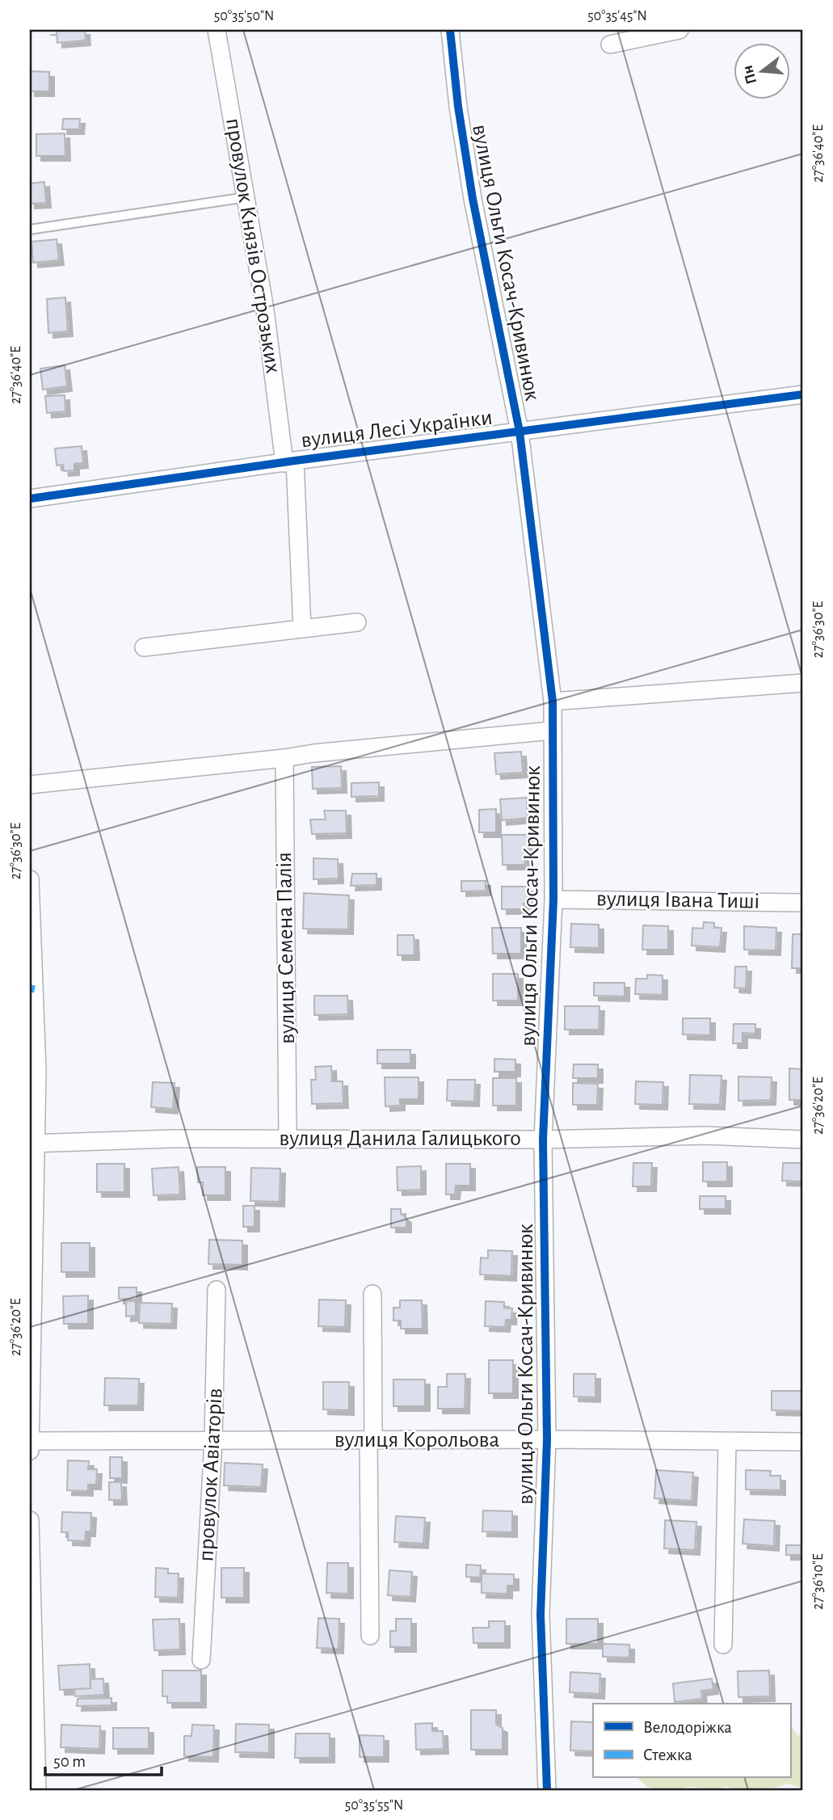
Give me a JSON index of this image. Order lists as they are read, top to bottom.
{
  "streets": {
    "street": [
      "провулок Князів Острозьких",
      "вулиця Ольги Косач-Кривинюк",
      "вулиця Лесі Українки",
      "вулиця Івана Тиші",
      "вулиця Семена Палія",
      "вулиця Данила Галицького",
      "вулиця Корольова",
      "провулок Авіаторів"
    ]
  },
  "crossings": [
    ["провулок Князів Острозьких", "вулиця Лесі Українки"],
    ["вулиця Ольги Косач-Кривинюк", "вулиця Лесі Українки"],
    ["вулиця Ольги Косач-Кривинюк", "вулиця Івана Тиші"],
    ["вулиця Ольги Косач-Кривинюк", "вулиця Данила Галицького"],
    ["вулиця Ольги Косач-Кривинюк", "вулиця Корольова"],
    ["вулиця Семена Палія", "вулиця Данила Галицького"],
    ["вулиця Корольова", "провулок Авіаторів"]
  ],
  "legend": ["Велодоріжка", "Стежка"],
  "scale_bar": "50 m",
  "north": "left",
  "coordinates": [
    "50°35'50\"N",
    "50°35'45\"N",
    "27°36'40\"E",
    "27°36'30\"E",
    "27°36'20\"E",
    "27°36'10\"E",
    "50°35'55\"N"
  ]
}
